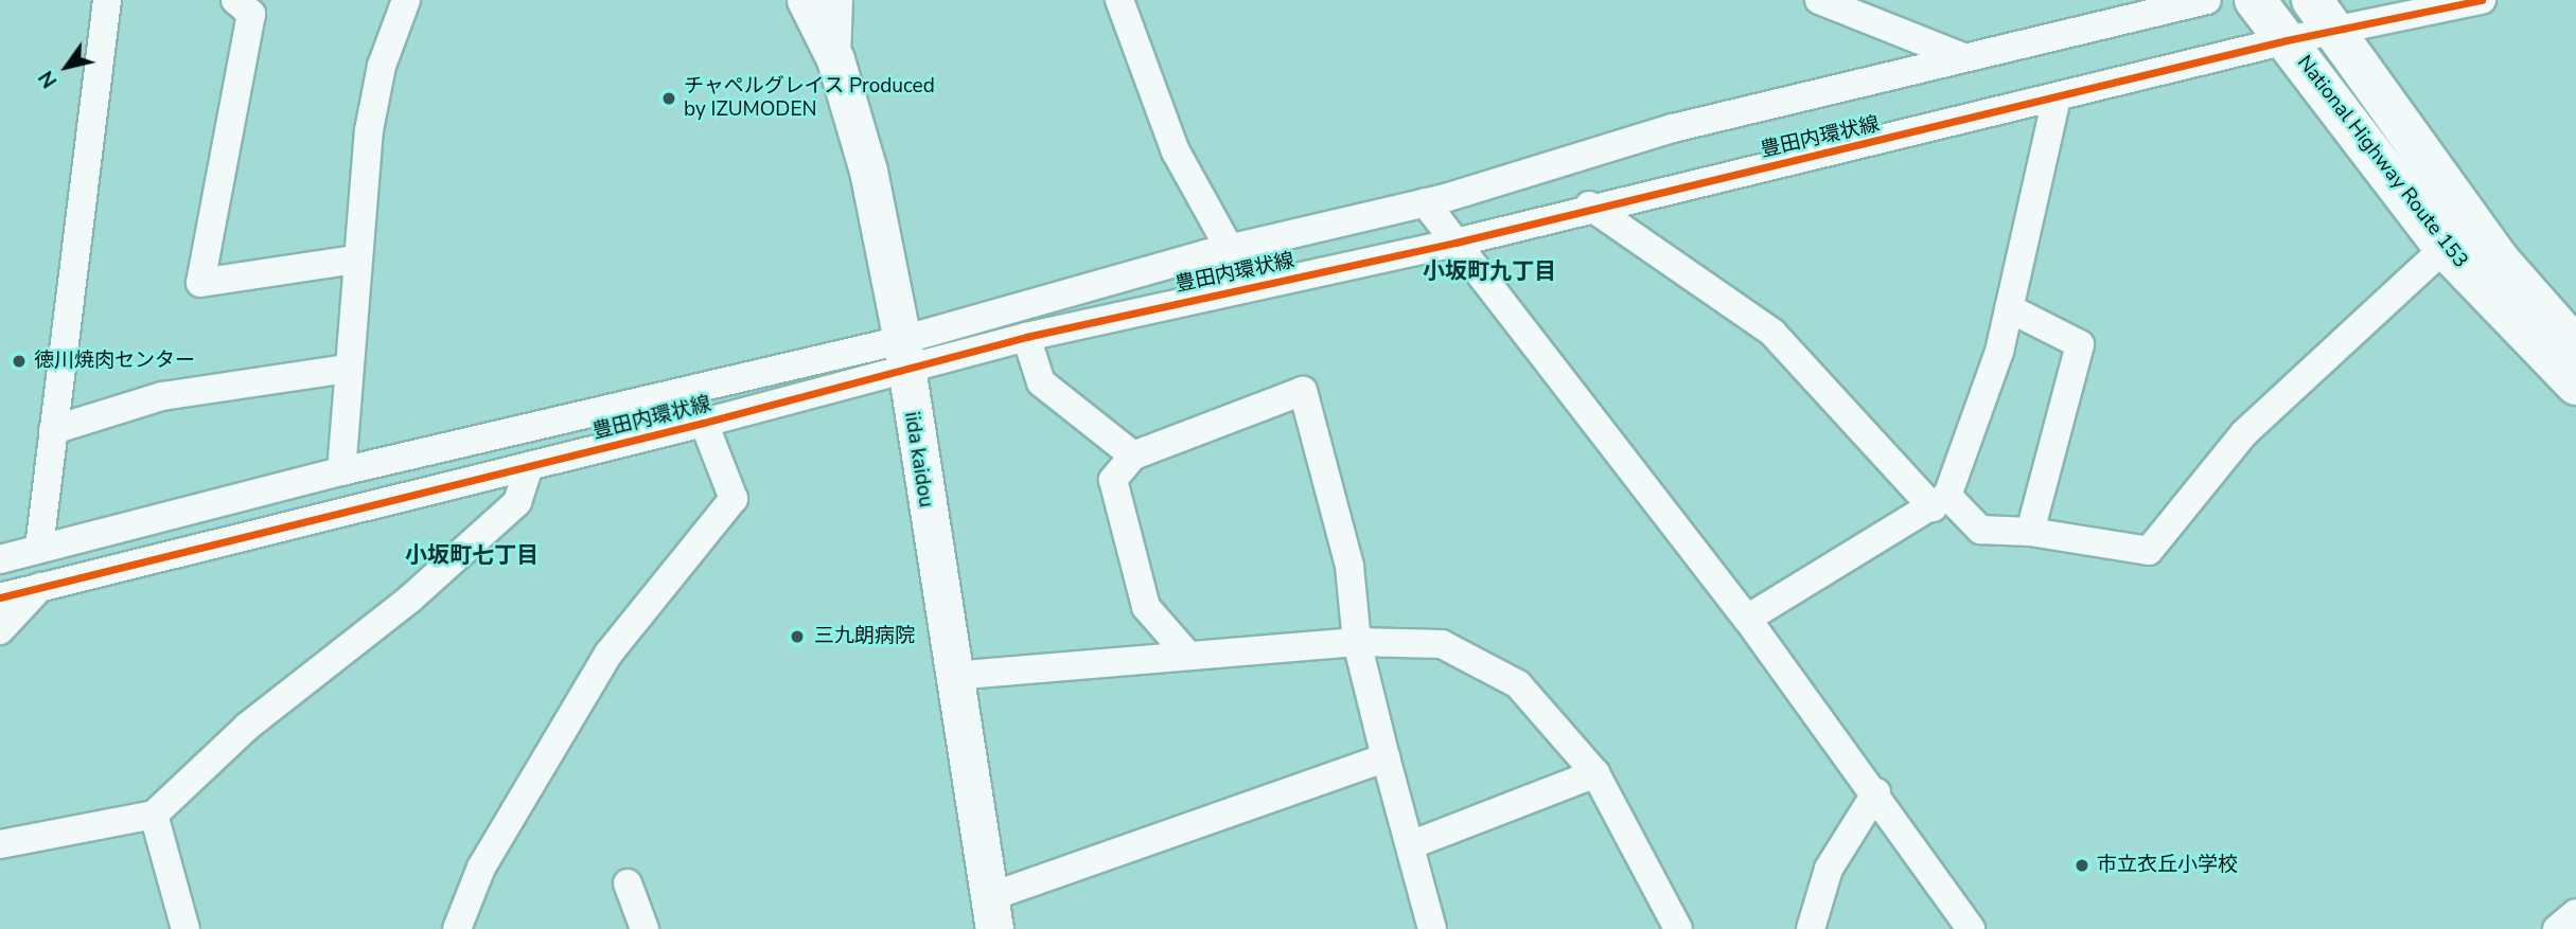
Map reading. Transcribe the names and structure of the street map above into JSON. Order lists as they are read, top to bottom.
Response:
{
  "streets": {
    "highway": ["National Highway Route 153"],
    "main road": ["iida kaidou"],
    "street": ["豊田内環状線"]
  },
  "crossings": [
    ["豊田内環状線", "National Highway Route 153"],
    ["豊田内環状線", "iida kaidou"]
  ],
  "districts": ["小坂町九丁目", "小坂町七丁目"],
  "places": [
    "チャペルグレイス Produced by IZUMODEN",
    "徳川焼肉センター",
    "三九朗病院",
    "市立衣丘小学校"
  ],
  "north": "bottom left"
}
